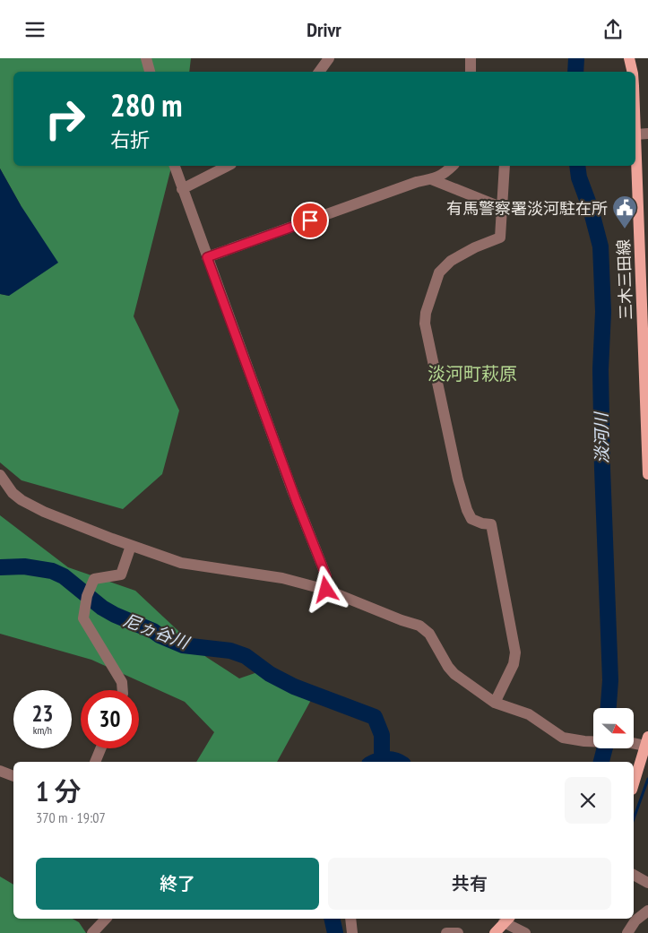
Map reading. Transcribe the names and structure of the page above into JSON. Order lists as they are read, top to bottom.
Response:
{
  "streets": {
    "main road": ["三木三田線"]
  },
  "districts": ["淡河町萩原"],
  "water": ["淡河川", "尼ヵ谷川"],
  "places": {
    "public building": ["有馬警察署淡河駐在所"]
  },
  "north": "right",
  "page": {
    "header": "Drivr",
    "turn": ["280 m", "右折"],
    "speed": "23 km/h",
    "limit": "30",
    "heading": ["1 分", "370 m · 19:07"],
    "buttons": ["終了", "共有"]
  }
}
